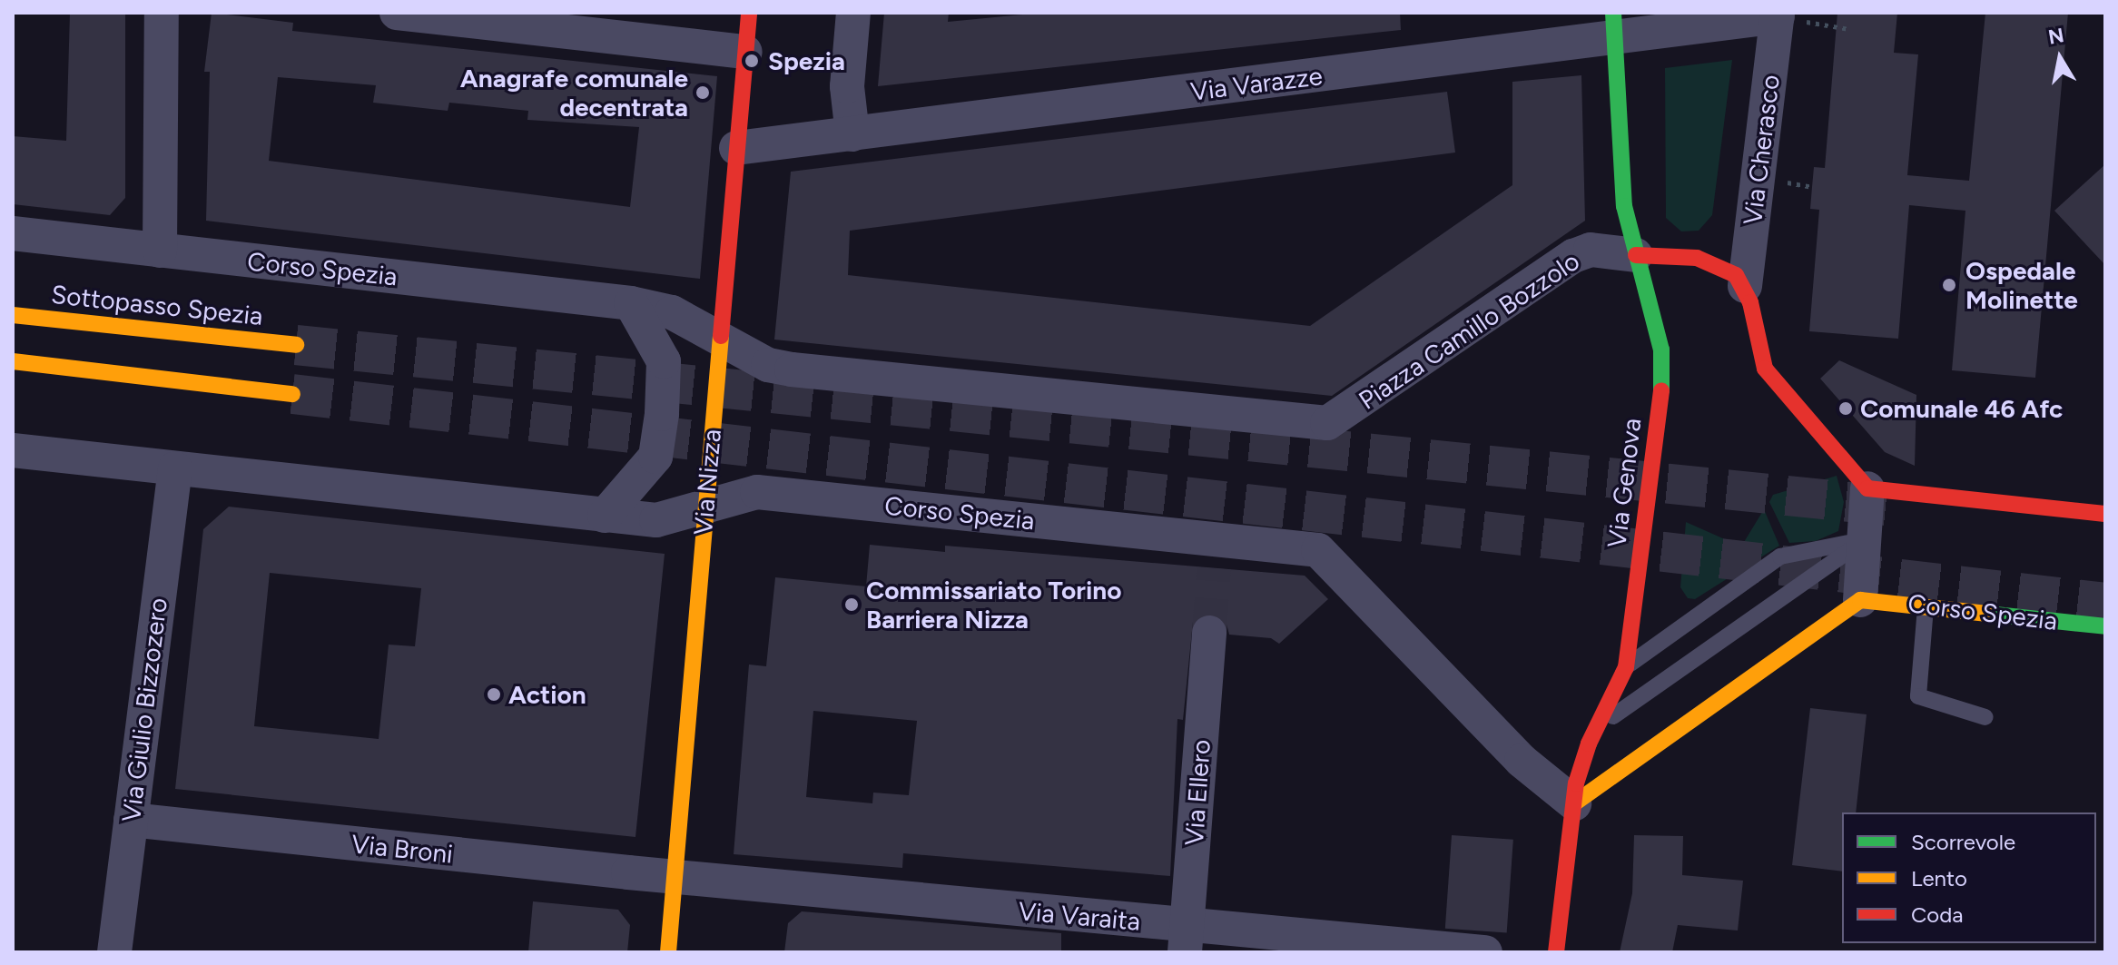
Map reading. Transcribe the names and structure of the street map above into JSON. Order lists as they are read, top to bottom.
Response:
{
  "streets": {
    "street": [
      "Via Varazze",
      "Via Cherasco",
      "Corso Spezia",
      "Sottopasso Spezia",
      "Piazza Camillo Bozzolo",
      "Via Nizza",
      "Via Genova",
      "Via Giulio Bizzozero",
      "Via Ellero",
      "Via Broni",
      "Via Varaita"
    ]
  },
  "crossings": [
    ["Via Varazze", "Via Cherasco"],
    ["Via Varazze", "Via Nizza"],
    ["Via Varazze", "Via Genova"],
    ["Via Cherasco", "Piazza Camillo Bozzolo"],
    ["Corso Spezia", "Piazza Camillo Bozzolo"],
    ["Corso Spezia", "Via Nizza"],
    ["Corso Spezia", "Via Genova"],
    ["Corso Spezia", "Via Giulio Bizzozero"],
    ["Piazza Camillo Bozzolo", "Via Genova"],
    ["Via Nizza", "Via Broni"],
    ["Via Nizza", "Via Varaita"],
    ["Via Giulio Bizzozero", "Via Broni"],
    ["Via Ellero", "Via Varaita"],
    ["Via Broni", "Via Varaita"]
  ],
  "places": [
    "Spezia",
    "Anagrafe comunale decentrata",
    "Ospedale Molinette",
    "Comunale 46 Afc",
    "Commissariato Torino Barriera Nizza",
    "Action"
  ],
  "legend": ["Scorrevole", "Lento", "Coda"],
  "north": "top"
}
